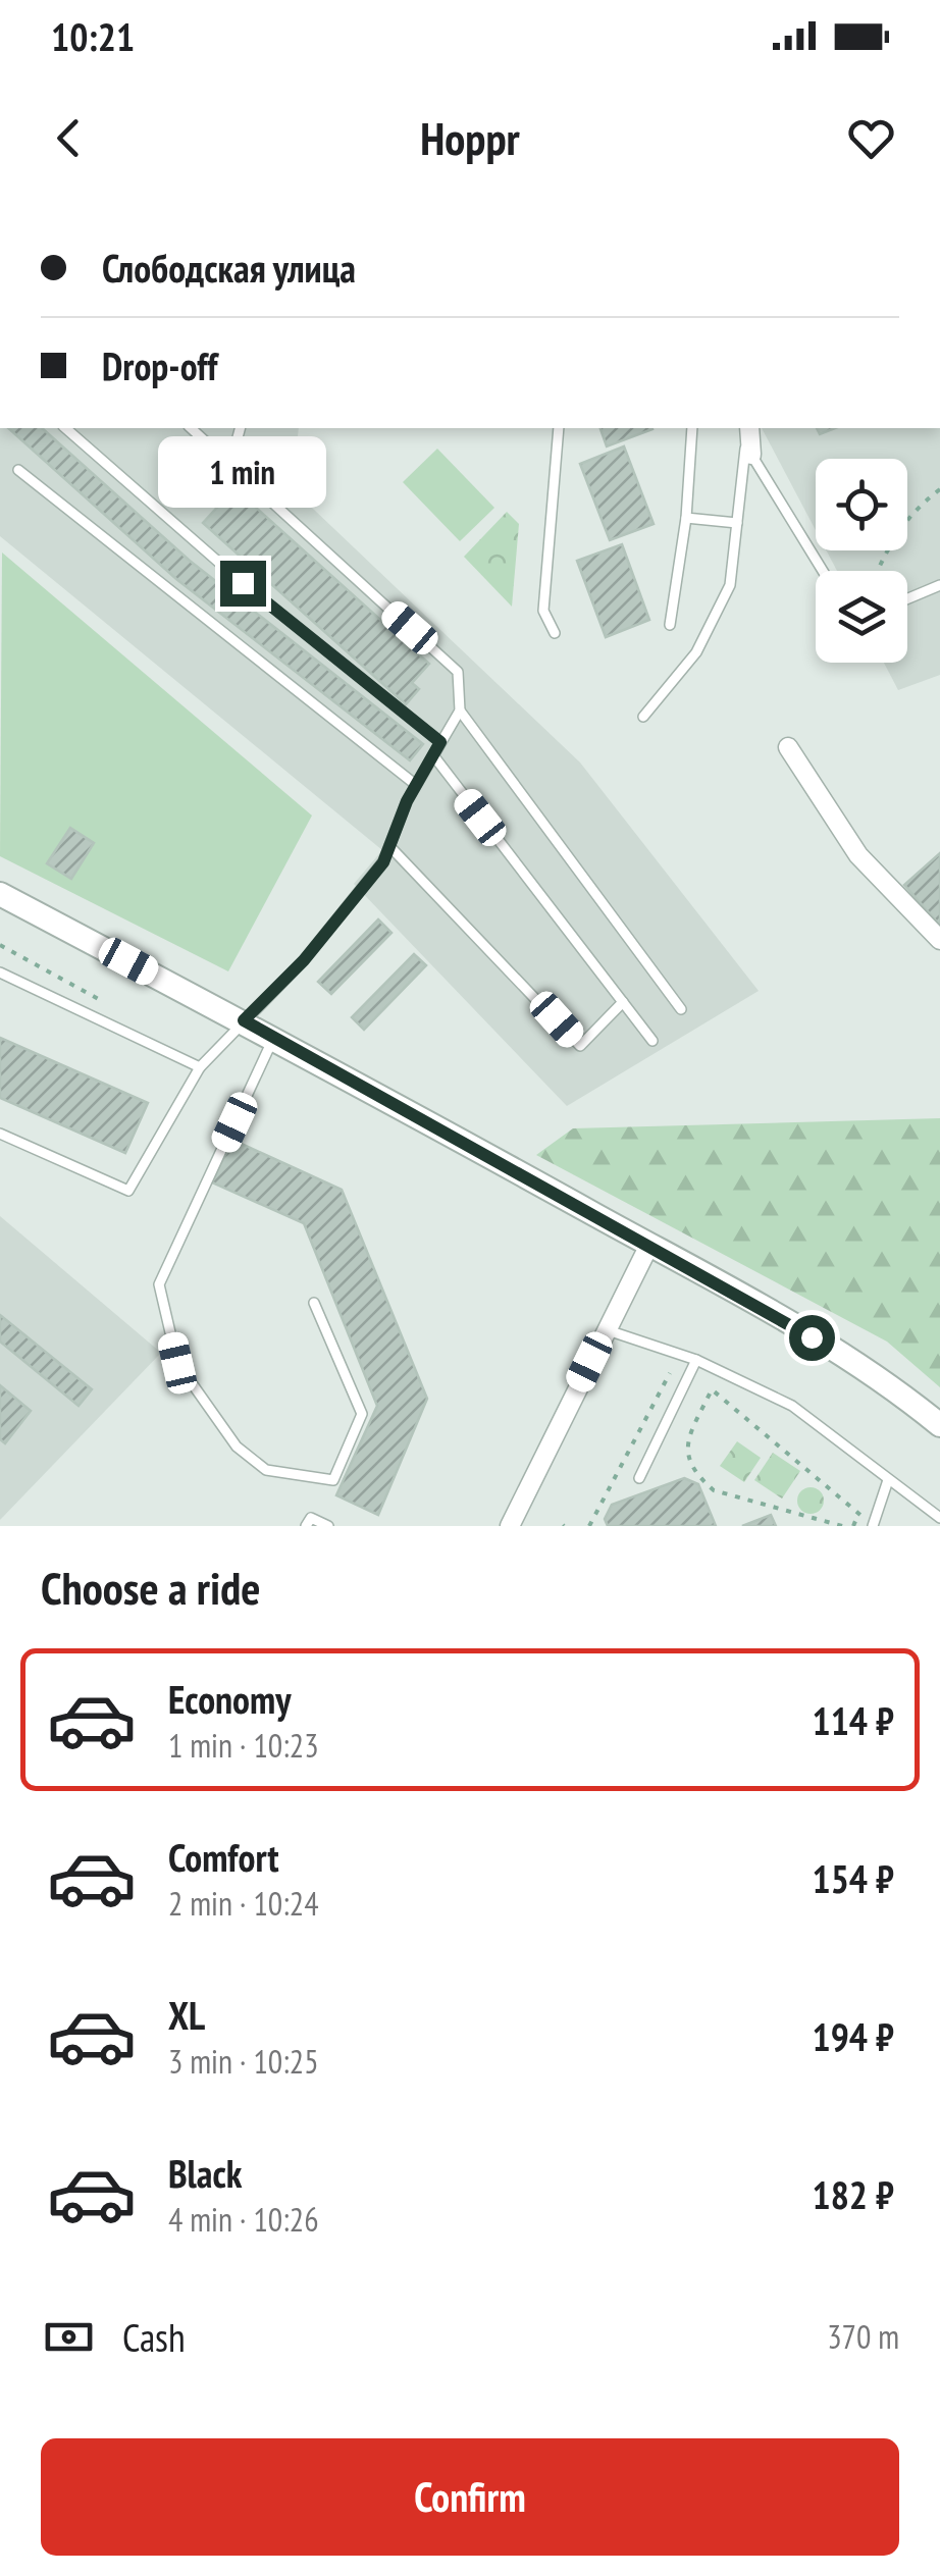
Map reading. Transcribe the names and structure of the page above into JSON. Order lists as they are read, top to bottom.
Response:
{
  "page": {
    "status": "10:21",
    "header": "Hoppr",
    "banner": ["Слободская улица", "Drop-off"],
    "bubble": "1 min",
    "heading": "Choose a ride",
    "list": [
      {
        "name": "Economy",
        "note": "1 min · 10:23",
        "value": "114 ₽"
      },
      {
        "name": "Comfort",
        "note": "2 min · 10:24",
        "value": "154 ₽"
      },
      {
        "name": "XL",
        "note": "3 min · 10:25",
        "value": "194 ₽"
      },
      {
        "name": "Black",
        "note": "4 min · 10:26",
        "value": "182 ₽"
      }
    ],
    "pay": ["Cash", "370 m"],
    "buttons": "Confirm"
  }
}
